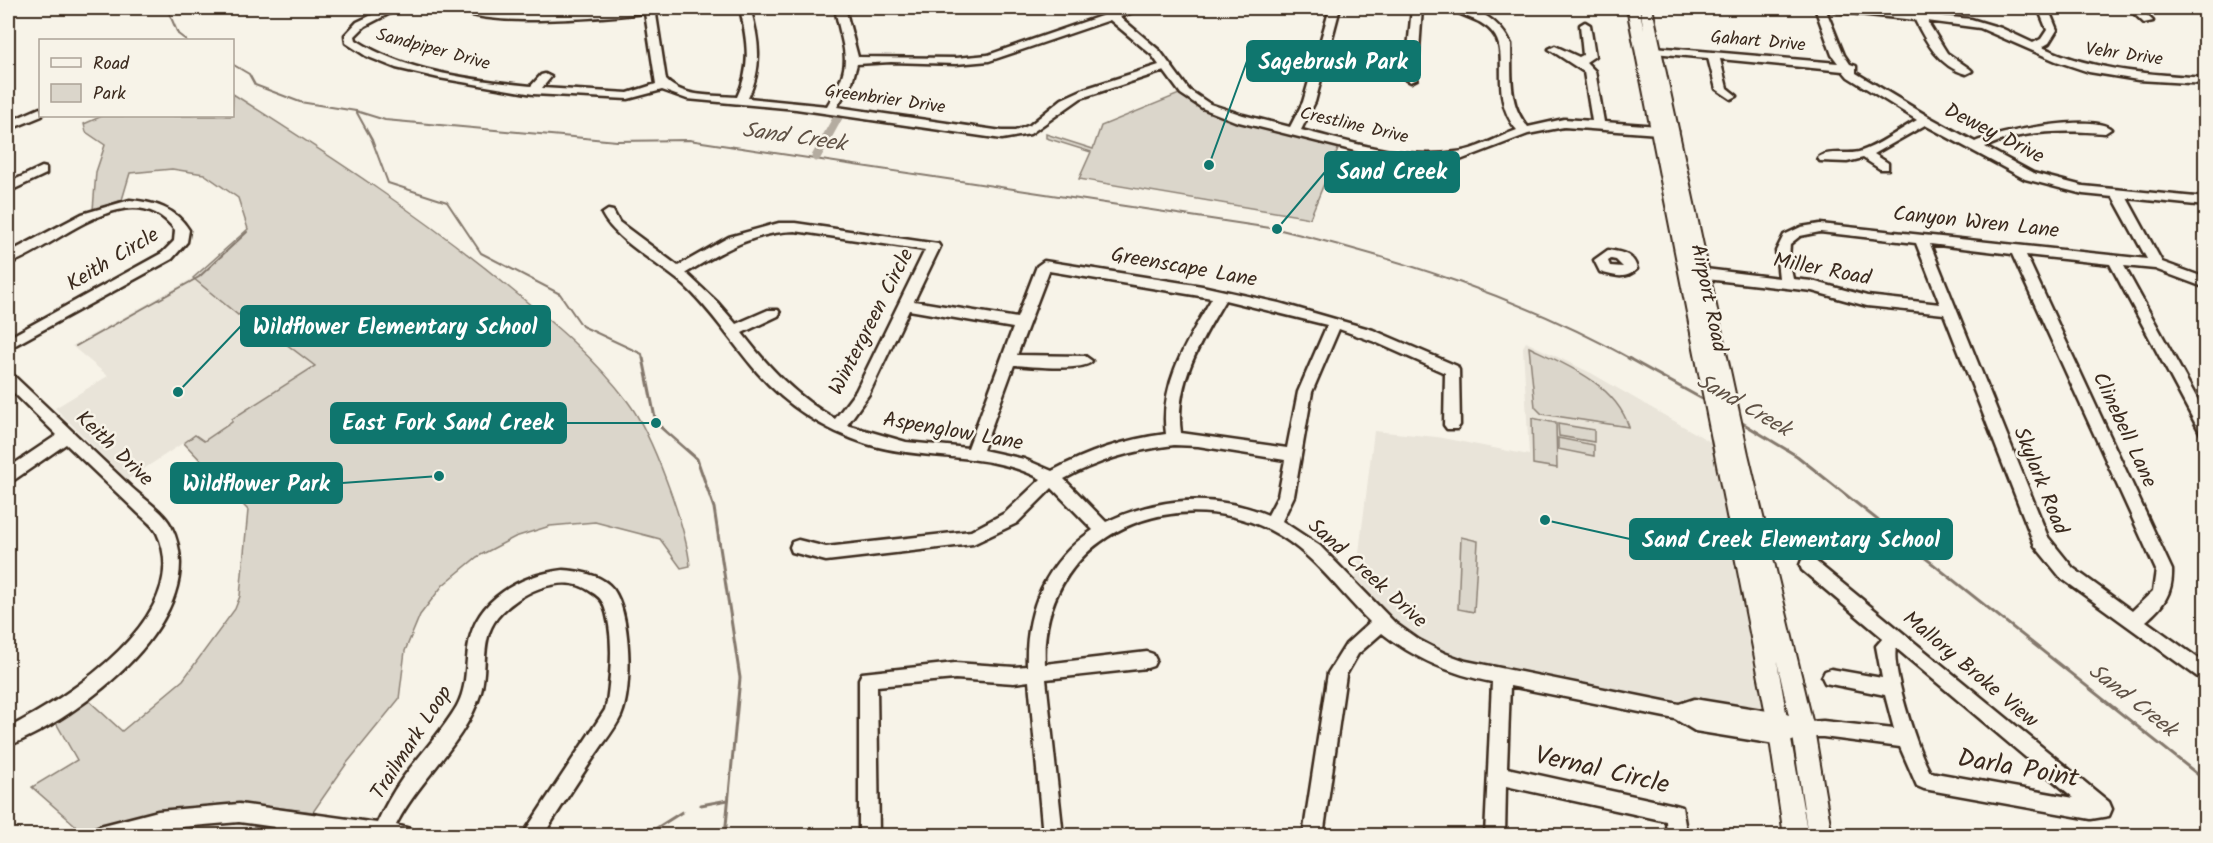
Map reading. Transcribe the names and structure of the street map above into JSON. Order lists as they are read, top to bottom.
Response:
{
  "streets": {
    "main road": ["Airport Road"],
    "street": [
      "Gahart Drive",
      "Sandpiper Drive",
      "Vehr Drive",
      "Greenbrier Drive",
      "Crestline Drive",
      "Dewey Drive",
      "Canyon Wren Lane",
      "Keith Circle",
      "Greenscape Lane",
      "Miller Road",
      "Wintergreen Circle",
      "Clinebell Lane",
      "Aspenglow Lane",
      "Keith Drive",
      "Skylark Road",
      "Sand Creek Drive",
      "Mallory Broke View",
      "Trailmark Loop",
      "Darla Point",
      "Vernal Circle"
    ]
  },
  "crossings": [
    ["Gahart Drive", "Dewey Drive"],
    ["Gahart Drive", "Airport Road"],
    ["Sandpiper Drive", "Greenbrier Drive"],
    ["Greenbrier Drive", "Crestline Drive"],
    ["Crestline Drive", "Airport Road"],
    ["Canyon Wren Lane", "Miller Road"],
    ["Canyon Wren Lane", "Clinebell Lane"],
    ["Canyon Wren Lane", "Skylark Road"],
    ["Greenscape Lane", "Aspenglow Lane"],
    ["Miller Road", "Airport Road"],
    ["Miller Road", "Skylark Road"],
    ["Airport Road", "Sand Creek Drive"],
    ["Wintergreen Circle", "Aspenglow Lane"],
    ["Clinebell Lane", "Skylark Road"],
    ["Aspenglow Lane", "Sand Creek Drive"],
    ["Mallory Broke View", "Darla Point"]
  ],
  "water": ["Sand Creek"],
  "places": [
    "Sagebrush Park",
    "Sand Creek",
    "Wildflower Elementary School",
    "East Fork Sand Creek",
    "Wildflower Park",
    "Sand Creek Elementary School"
  ],
  "legend": ["Road", "Park"]
}
